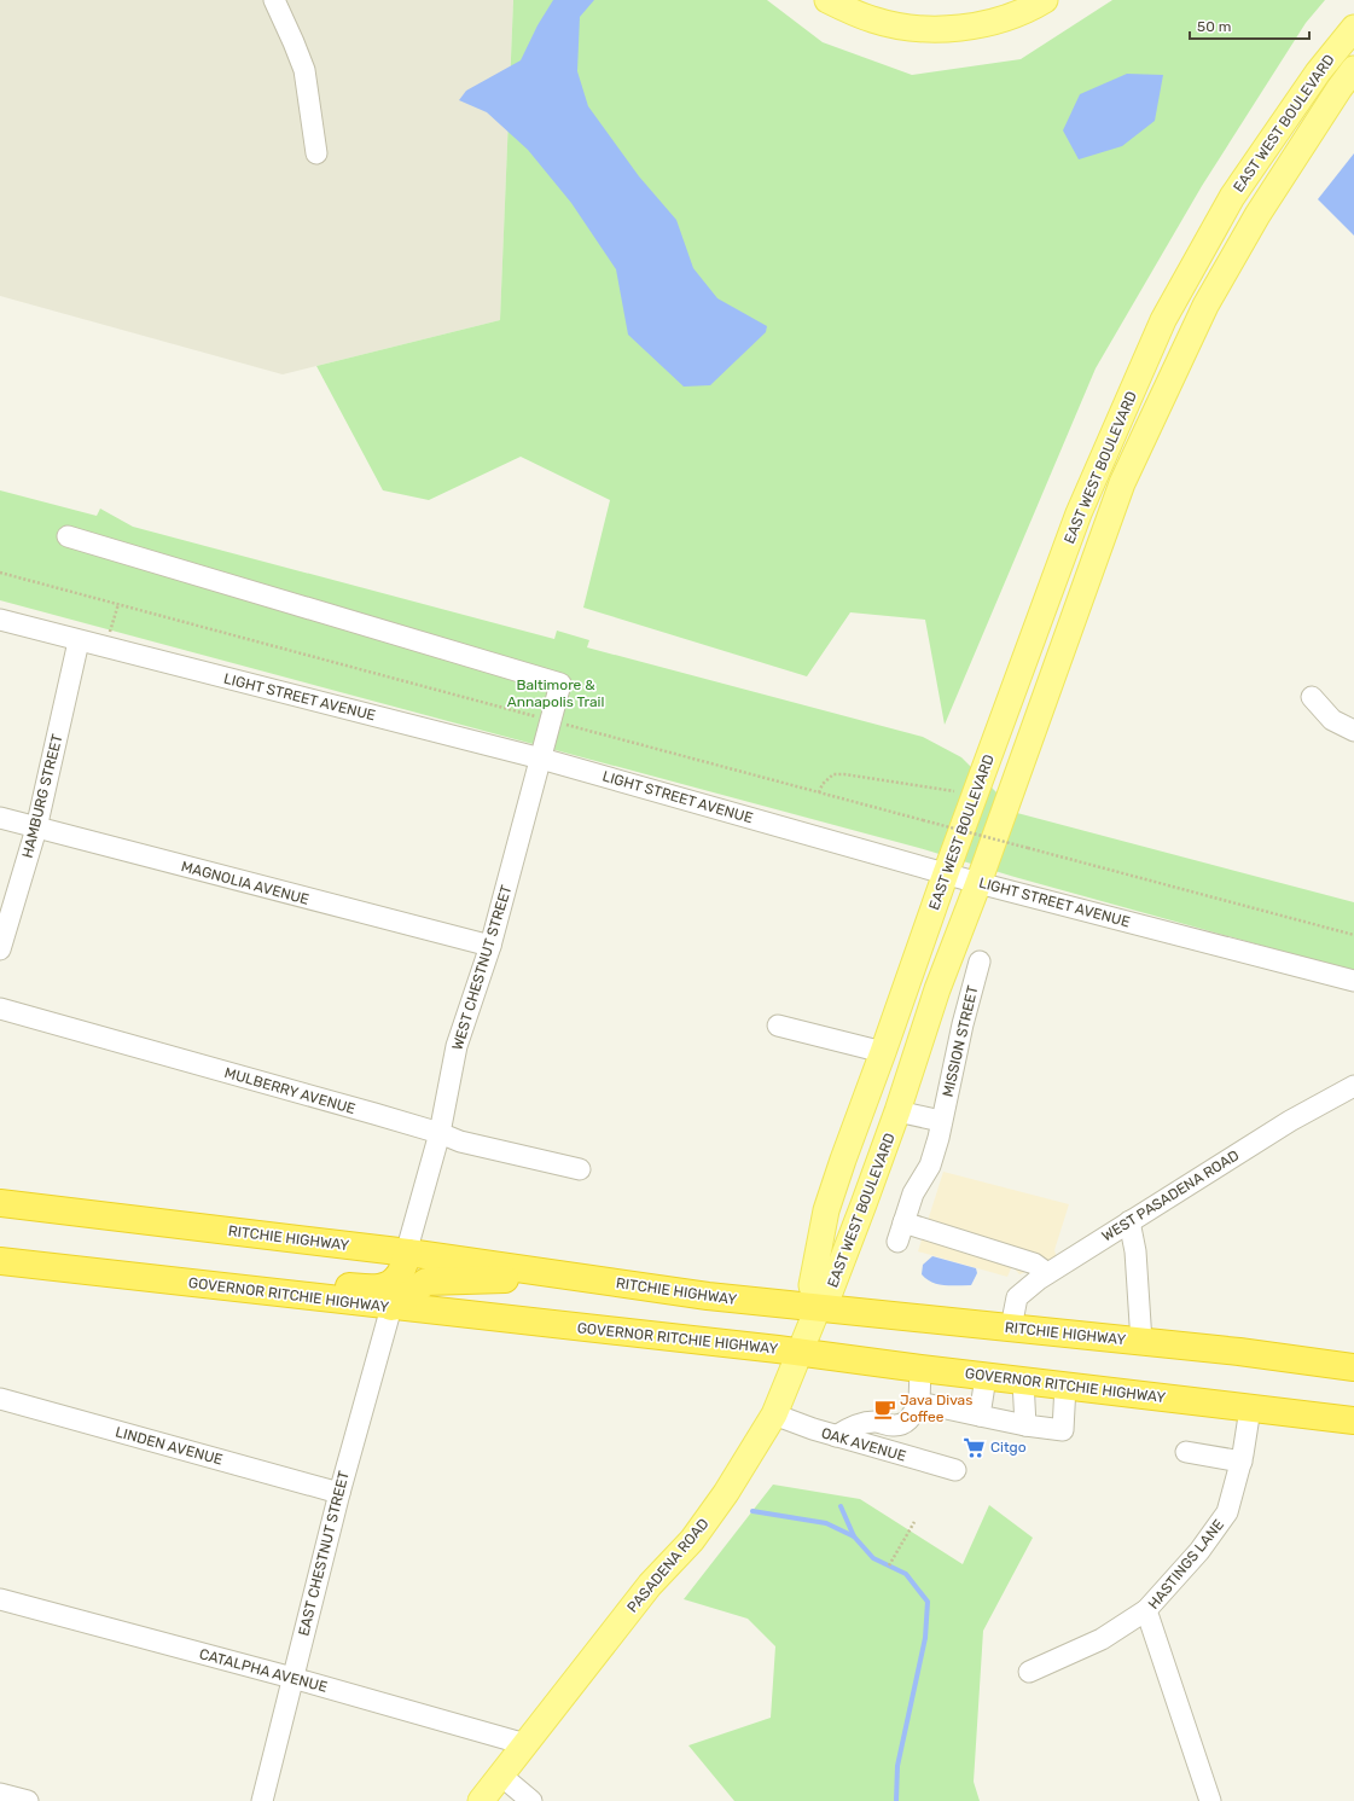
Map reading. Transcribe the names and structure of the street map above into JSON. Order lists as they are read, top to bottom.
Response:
{
  "streets": {
    "highway": ["RITCHIE HIGHWAY", "GOVERNOR RITCHIE HIGHWAY"],
    "main road": ["EAST WEST BOULEVARD", "PASADENA ROAD"],
    "street": [
      "LIGHT STREET AVENUE",
      "HAMBURG STREET",
      "MAGNOLIA AVENUE",
      "WEST CHESTNUT STREET",
      "MISSION STREET",
      "MULBERRY AVENUE",
      "WEST PASADENA ROAD",
      "OAK AVENUE",
      "LINDEN AVENUE",
      "EAST CHESTNUT STREET",
      "HASTINGS LANE",
      "CATALPHA AVENUE"
    ]
  },
  "crossings": [
    ["EAST WEST BOULEVARD", "LIGHT STREET AVENUE"],
    ["EAST WEST BOULEVARD", "RITCHIE HIGHWAY"],
    ["EAST WEST BOULEVARD", "PASADENA ROAD"],
    ["LIGHT STREET AVENUE", "HAMBURG STREET"],
    ["LIGHT STREET AVENUE", "WEST CHESTNUT STREET"],
    ["HAMBURG STREET", "MAGNOLIA AVENUE"],
    ["MAGNOLIA AVENUE", "WEST CHESTNUT STREET"],
    ["WEST CHESTNUT STREET", "MULBERRY AVENUE"],
    ["WEST CHESTNUT STREET", "RITCHIE HIGHWAY"],
    ["MISSION STREET", "WEST PASADENA ROAD"],
    ["WEST PASADENA ROAD", "RITCHIE HIGHWAY"],
    ["RITCHIE HIGHWAY", "PASADENA ROAD"],
    ["GOVERNOR RITCHIE HIGHWAY", "EAST CHESTNUT STREET"],
    ["GOVERNOR RITCHIE HIGHWAY", "HASTINGS LANE"],
    ["GOVERNOR RITCHIE HIGHWAY", "PASADENA ROAD"],
    ["OAK AVENUE", "PASADENA ROAD"],
    ["LINDEN AVENUE", "EAST CHESTNUT STREET"],
    ["EAST CHESTNUT STREET", "CATALPHA AVENUE"],
    ["PASADENA ROAD", "CATALPHA AVENUE"]
  ],
  "parks": ["Baltimore & Annapolis Trail"],
  "places": {
    "cafe": ["Java Divas Coffee"],
    "supermarket": ["Citgo"]
  },
  "scale_bar": "50 m"
}
